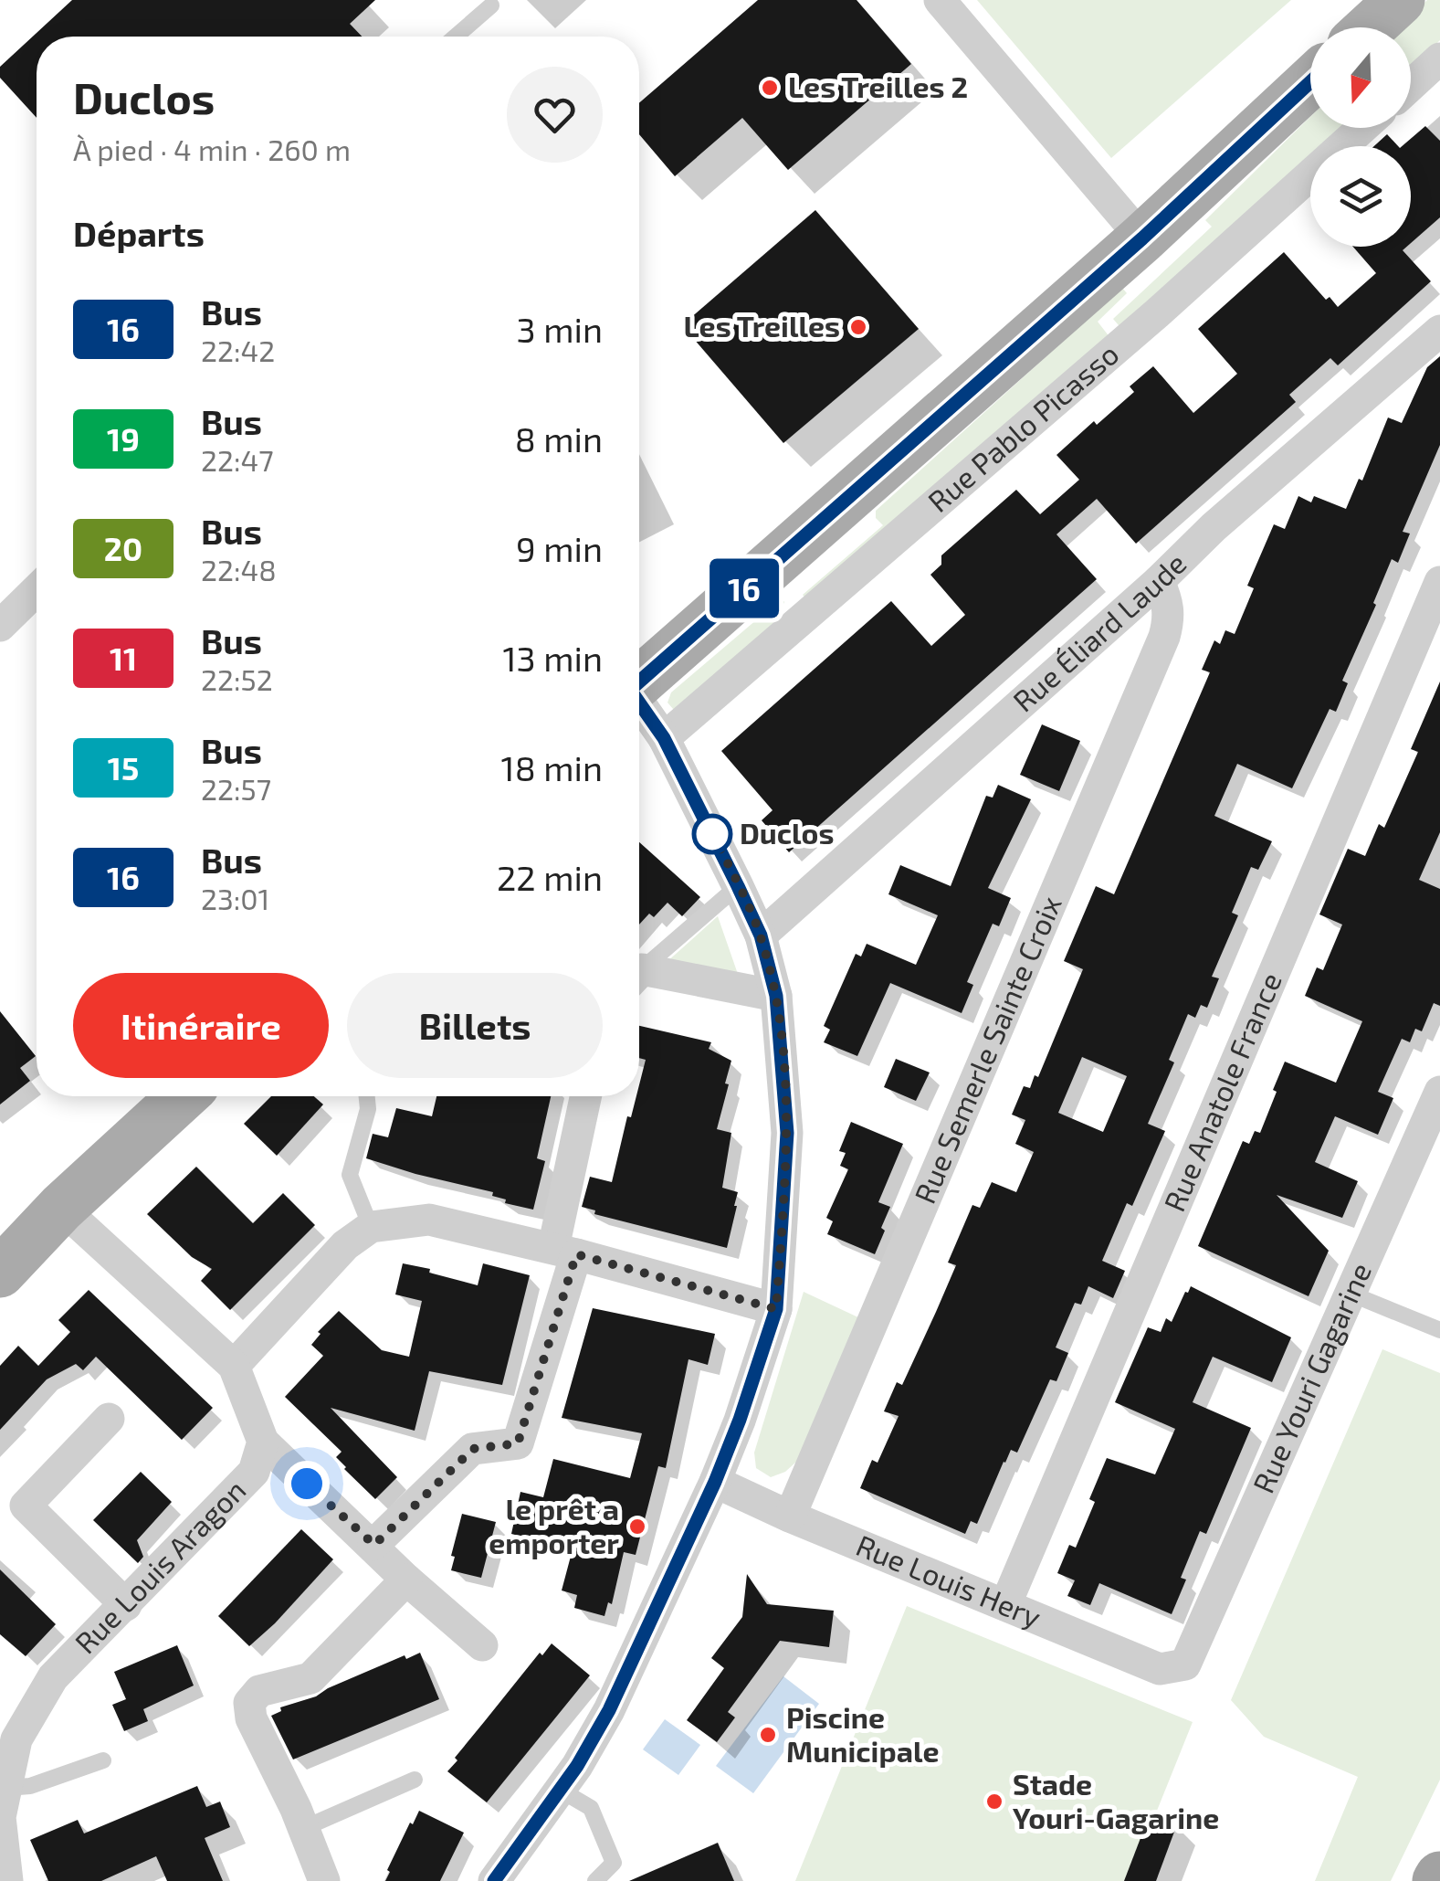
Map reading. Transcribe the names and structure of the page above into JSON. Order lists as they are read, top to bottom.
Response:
{
  "streets": {
    "street": [
      "Rue Pablo Picasso",
      "Rue Éliard Laude",
      "Rue Semerle Sainte Croix",
      "Rue Anatole France",
      "Rue Youri Gagarine",
      "Rue Louis Aragon",
      "Rue Louis Hery"
    ]
  },
  "crossings": [
    ["Rue Éliard Laude", "Rue Semerle Sainte Croix"],
    ["Rue Semerle Sainte Croix", "Rue Louis Hery"],
    ["Rue Anatole France", "Rue Louis Hery"],
    ["Rue Youri Gagarine", "Rue Louis Hery"]
  ],
  "places": [
    "Les Treilles 2",
    "Les Treilles",
    "Duclos",
    "le prêt a emporter",
    "Piscine Municipale",
    "Stade Youri-Gagarine"
  ],
  "lines": ["bus line 16"],
  "north": "bottom",
  "page": {
    "on_map": "16",
    "heading": [
      ["Duclos", "À pied · 4 min · 260 m"],
      "Départs"
    ],
    "list": [
      {
        "mark": "16",
        "name": "Bus",
        "note": "22:42",
        "value": "3 min"
      },
      {
        "mark": "19",
        "name": "Bus",
        "note": "22:47",
        "value": "8 min"
      },
      {
        "mark": "20",
        "name": "Bus",
        "note": "22:48",
        "value": "9 min"
      },
      {
        "mark": "11",
        "name": "Bus",
        "note": "22:52",
        "value": "13 min"
      },
      {
        "mark": "15",
        "name": "Bus",
        "note": "22:57",
        "value": "18 min"
      },
      {
        "mark": "16",
        "name": "Bus",
        "note": "23:01",
        "value": "22 min"
      }
    ],
    "buttons": ["Itinéraire", "Billets"]
  }
}
